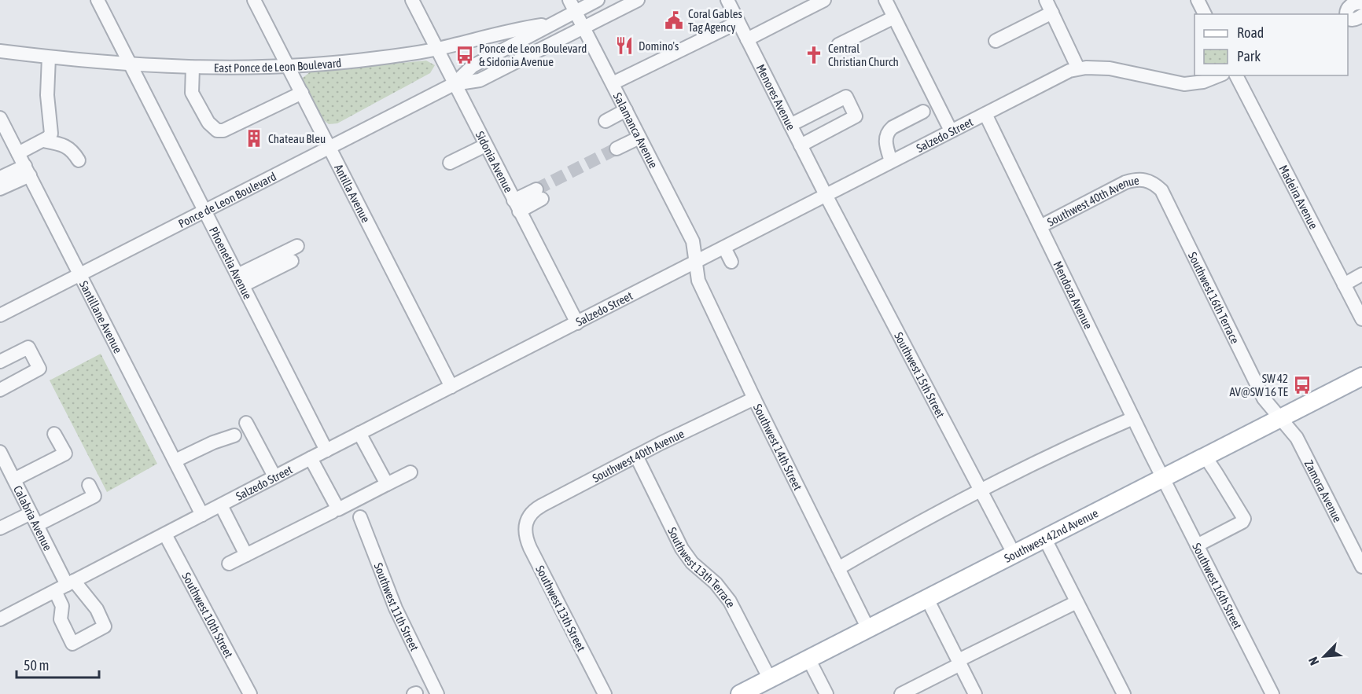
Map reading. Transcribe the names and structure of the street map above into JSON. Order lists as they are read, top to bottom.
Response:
{
  "streets": {
    "main road": ["Southwest 42nd Avenue"],
    "street": [
      "East Ponce de Leon Boulevard",
      "Menores Avenue",
      "Salamanca Avenue",
      "Salzedo Street",
      "Sidonia Avenue",
      "Antilla Avenue",
      "Madeira Avenue",
      "Ponce de Leon Boulevard",
      "Southwest 40th Avenue",
      "Phoenetia Avenue",
      "Mendoza Avenue",
      "Southwest 16th Terrace",
      "Santillane Avenue",
      "Southwest 15th Street",
      "Southwest 14th Street",
      "Zamora Avenue",
      "Calabria Avenue",
      "Southwest 13th Terrace",
      "Southwest 16th Street",
      "Southwest 11th Street",
      "Southwest 13th Street",
      "Southwest 10th Street"
    ]
  },
  "crossings": [
    ["East Ponce de Leon Boulevard", "Sidonia Avenue"],
    ["East Ponce de Leon Boulevard", "Antilla Avenue"],
    ["East Ponce de Leon Boulevard", "Ponce de Leon Boulevard"],
    ["East Ponce de Leon Boulevard", "Phoenetia Avenue"],
    ["Menores Avenue", "Salzedo Street"],
    ["Menores Avenue", "Southwest 15th Street"],
    ["Salamanca Avenue", "Salzedo Street"],
    ["Salamanca Avenue", "Ponce de Leon Boulevard"],
    ["Salamanca Avenue", "Southwest 14th Street"],
    ["Salzedo Street", "Sidonia Avenue"],
    ["Salzedo Street", "Antilla Avenue"],
    ["Salzedo Street", "Phoenetia Avenue"],
    ["Salzedo Street", "Mendoza Avenue"],
    ["Salzedo Street", "Santillane Avenue"],
    ["Salzedo Street", "Southwest 15th Street"],
    ["Salzedo Street", "Southwest 14th Street"],
    ["Salzedo Street", "Calabria Avenue"],
    ["Salzedo Street", "Southwest 10th Street"],
    ["Sidonia Avenue", "Ponce de Leon Boulevard"],
    ["Antilla Avenue", "Ponce de Leon Boulevard"],
    ["Ponce de Leon Boulevard", "Phoenetia Avenue"],
    ["Ponce de Leon Boulevard", "Santillane Avenue"],
    ["Southwest 40th Avenue", "Mendoza Avenue"],
    ["Southwest 40th Avenue", "Southwest 16th Terrace"],
    ["Southwest 40th Avenue", "Southwest 14th Street"],
    ["Southwest 40th Avenue", "Southwest 13th Terrace"],
    ["Southwest 40th Avenue", "Southwest 13th Street"],
    ["Mendoza Avenue", "Southwest 42nd Avenue"],
    ["Mendoza Avenue", "Southwest 16th Street"],
    ["Southwest 16th Terrace", "Zamora Avenue"],
    ["Southwest 16th Terrace", "Southwest 42nd Avenue"],
    ["Southwest 15th Street", "Southwest 42nd Avenue"],
    ["Southwest 14th Street", "Southwest 42nd Avenue"],
    ["Zamora Avenue", "Southwest 42nd Avenue"],
    ["Southwest 42nd Avenue", "Southwest 13th Terrace"],
    ["Southwest 42nd Avenue", "Southwest 16th Street"]
  ],
  "places": {
    "public building": ["Coral Gables Tag Agency"],
    "restaurant": ["Domino's"],
    "bus stop": ["Ponce de Leon Boulevard & Sidonia Avenue", "SW 42 AV@SW 16 TE"],
    "church": ["Central Christian Church"],
    "building": ["Chateau Bleu"]
  },
  "legend": ["Road", "Park"],
  "scale_bar": "50 m",
  "north": "bottom left"
}
